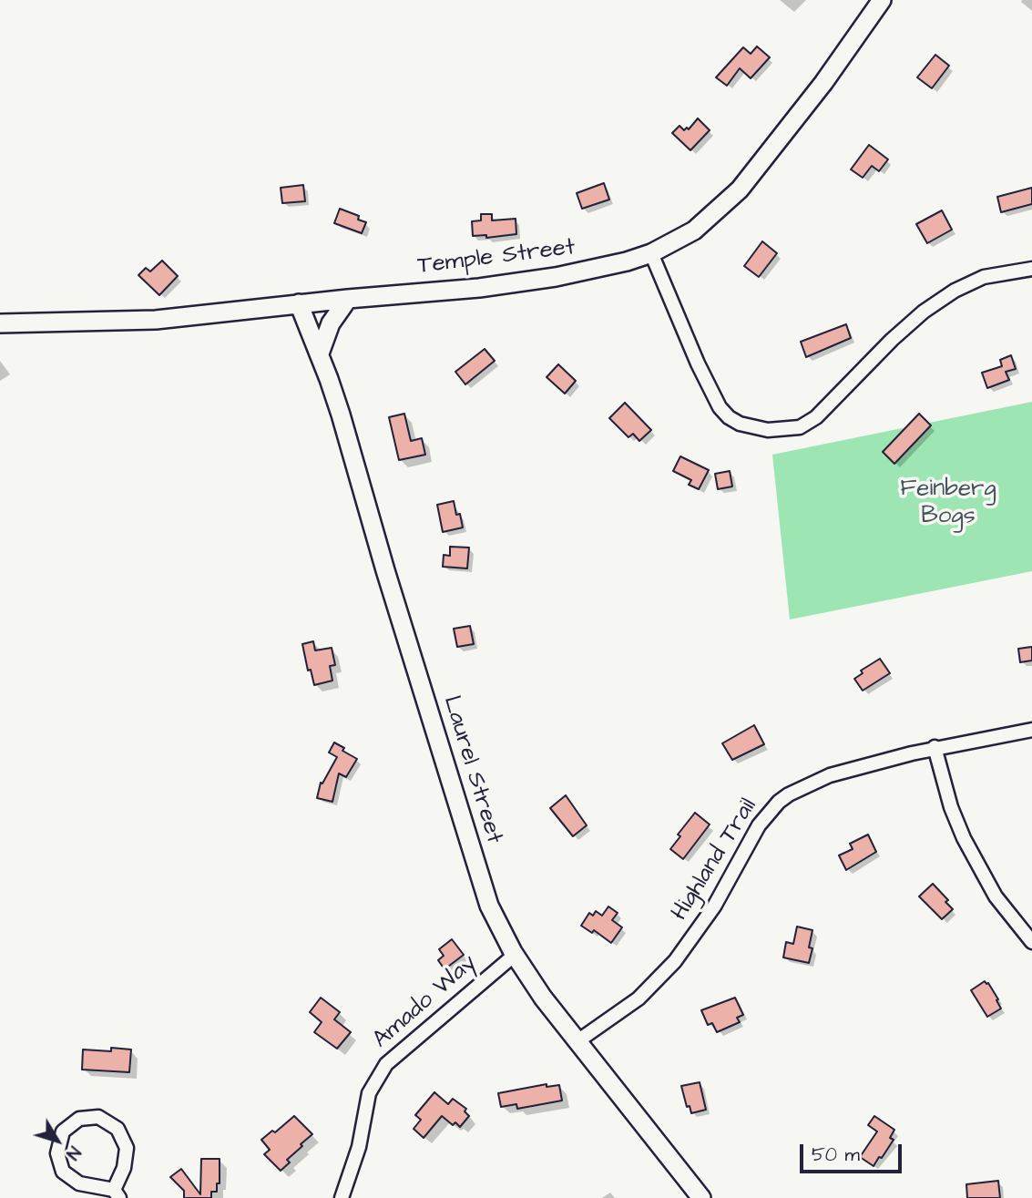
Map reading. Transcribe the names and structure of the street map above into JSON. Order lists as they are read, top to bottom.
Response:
{
  "streets": {
    "main road": ["Temple Street", "Laurel Street"],
    "street": ["Highland Trail", "Amado Way"]
  },
  "crossings": [
    ["Temple Street", "Laurel Street"],
    ["Laurel Street", "Highland Trail"],
    ["Laurel Street", "Amado Way"]
  ],
  "parks": ["Feinberg Bogs"],
  "scale_bar": "50 m",
  "north": "bottom right"
}
